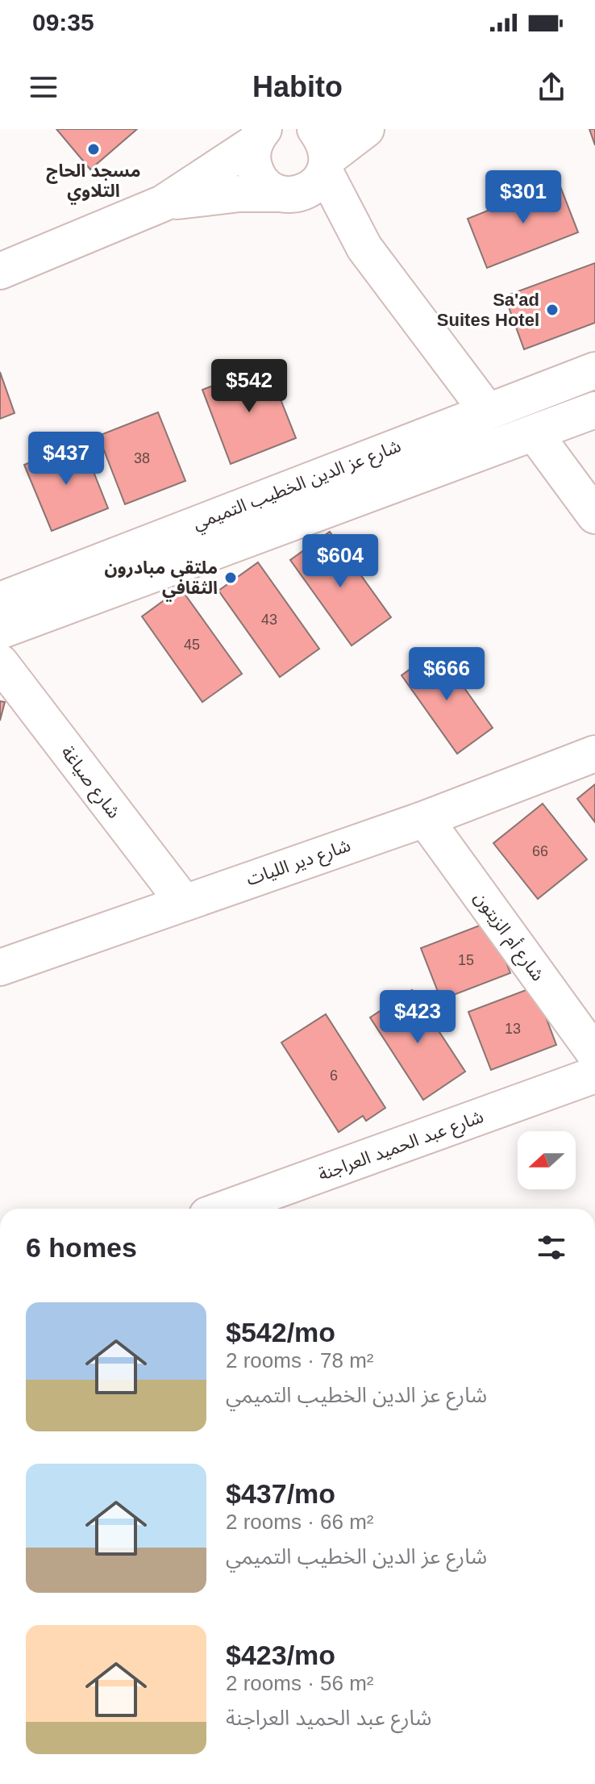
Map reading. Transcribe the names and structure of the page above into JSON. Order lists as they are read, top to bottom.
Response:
{
  "streets": {
    "street": [
      "شارع عز الدين الخطيب التميمي",
      "شارع صياغة",
      "شارع دير الليات",
      "شارع أم الزيتون",
      "شارع عبد الحميد العراجنة"
    ]
  },
  "crossings": [
    ["شارع صياغة", "شارع دير الليات"],
    ["شارع دير الليات", "شارع أم الزيتون"]
  ],
  "places": ["مسجد الحاج التلاوي", "Sa'ad Suites Hotel", "ملتقى مبادرون الثقافي"],
  "house_numbers": [
    "38",
    "43",
    "45",
    "66",
    "15",
    "13",
    "6"
  ],
  "north": "left",
  "page": {
    "status": "09:35",
    "header": "Habito",
    "price": [
      "$301",
      "$542",
      "$437",
      "$604",
      "$666",
      "$423"
    ],
    "heading": "6 homes",
    "list": [
      {
        "name": "$542/mo",
        "note": "2 rooms · 78 m² · شارع عز الدين الخطيب التميمي"
      },
      {
        "name": "$437/mo",
        "note": "2 rooms · 66 m² · شارع عز الدين الخطيب التميمي"
      },
      {
        "name": "$423/mo",
        "note": "2 rooms · 56 m² · شارع عبد الحميد العراجنة"
      }
    ]
  }
}
